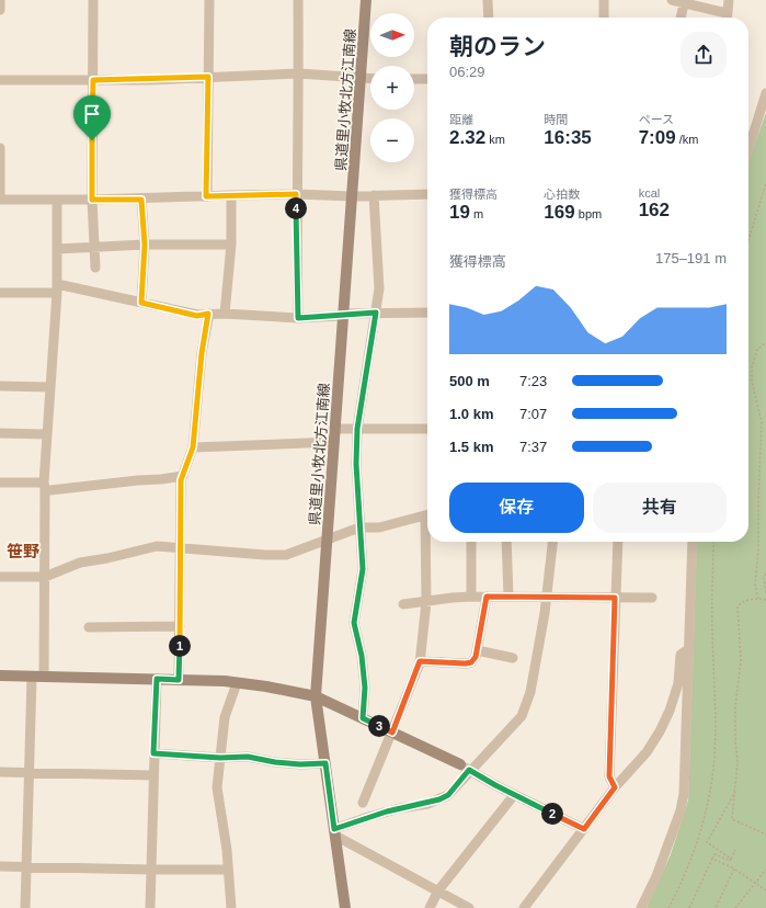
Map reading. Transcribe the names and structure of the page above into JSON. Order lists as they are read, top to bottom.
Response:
{
  "streets": {
    "main road": ["県道里小牧北方江南線"]
  },
  "districts": ["笹野"],
  "north": "right",
  "page": {
    "map_buttons": ["+", "−"],
    "heading": ["朝のラン", "06:29"],
    "stats": [
      ["距離", "2.32 km"],
      ["時間", "16:35"],
      ["ペース", "7:09 /km"],
      ["獲得標高", "19 m"],
      ["心拍数", "169 bpm"],
      ["kcal", "162"]
    ],
    "pins": [
      "4",
      "1",
      "3",
      "2"
    ],
    "chart": ["獲得標高", "175–191 m"],
    "list": [
      {
        "name": "500 m",
        "note": "7:23"
      },
      {
        "name": "1.0 km",
        "note": "7:07"
      },
      {
        "name": "1.5 km",
        "note": "7:37"
      }
    ],
    "buttons": ["保存", "共有"]
  }
}
